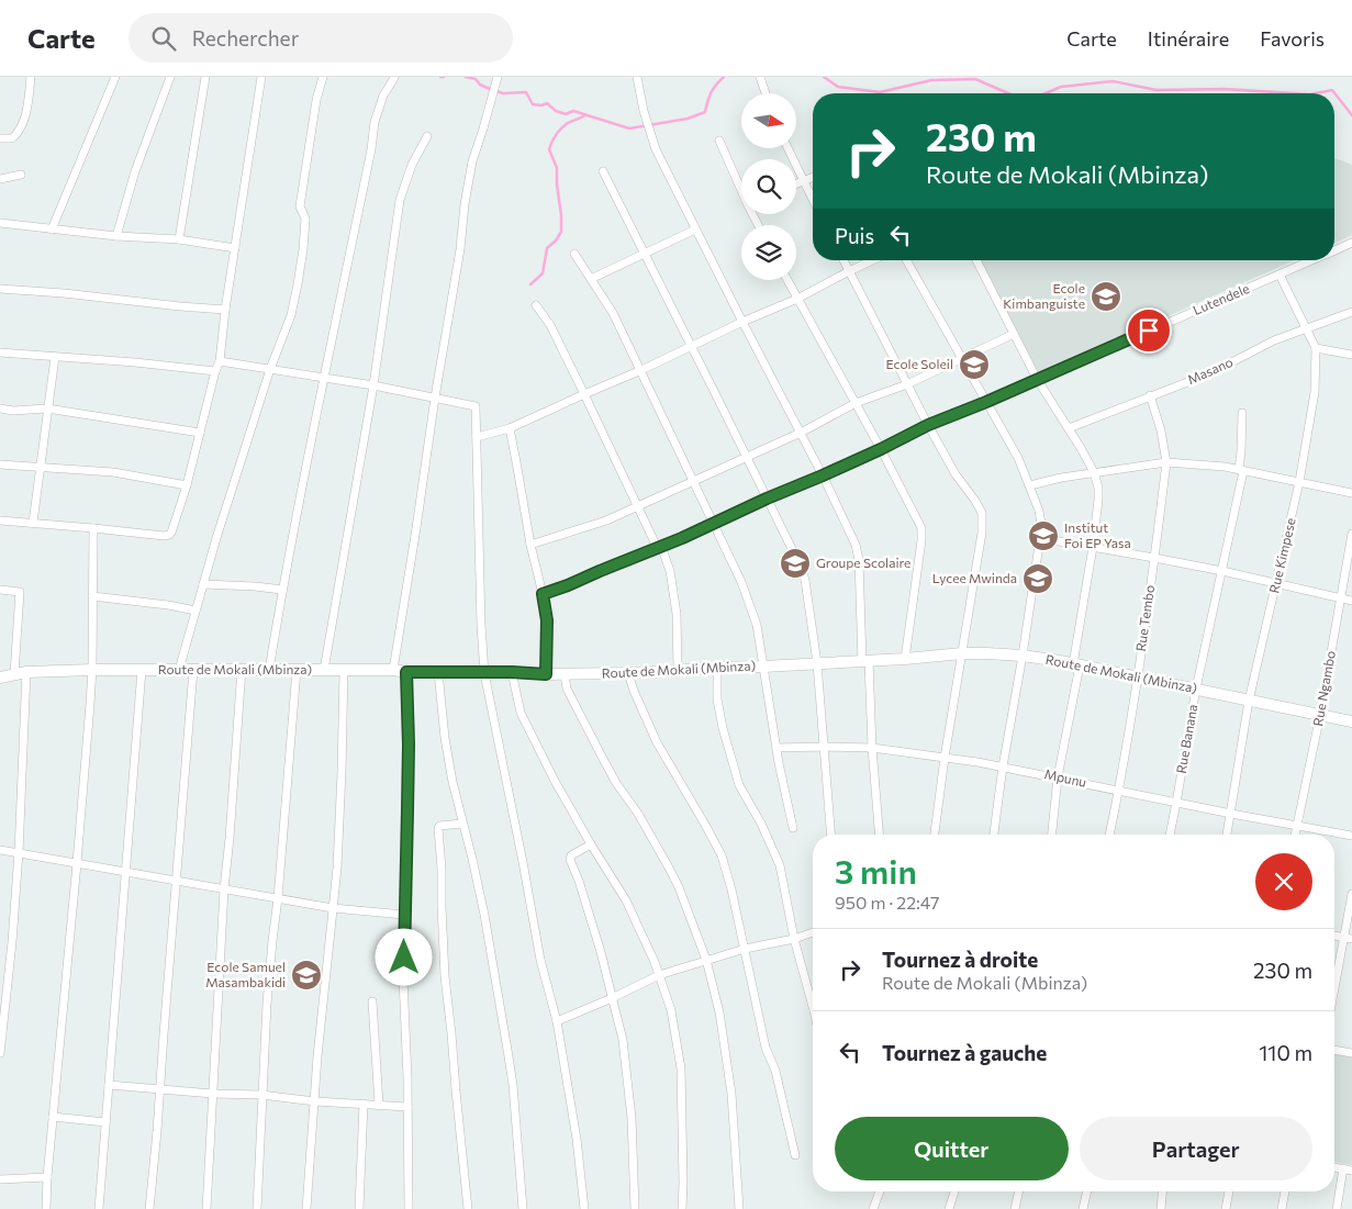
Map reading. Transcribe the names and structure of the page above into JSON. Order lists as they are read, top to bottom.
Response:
{
  "streets": {
    "street": [
      "Lutendele",
      "Masano",
      "Rue Kimpese",
      "Rue Tembo",
      "Route de Mokali (Mbinza)",
      "Rue Ngambo",
      "Rue Banana",
      "Mpunu"
    ]
  },
  "crossings": [
    ["Lutendele", "Rue Kimpese"],
    ["Masano", "Rue Kimpese"],
    ["Masano", "Rue Tembo"],
    ["Rue Kimpese", "Route de Mokali (Mbinza)"],
    ["Rue Kimpese", "Mpunu"],
    ["Rue Tembo", "Route de Mokali (Mbinza)"],
    ["Rue Tembo", "Mpunu"],
    ["Route de Mokali (Mbinza)", "Rue Ngambo"],
    ["Route de Mokali (Mbinza)", "Rue Banana"],
    ["Rue Ngambo", "Mpunu"],
    ["Rue Banana", "Mpunu"]
  ],
  "places": {
    "school or university": [
      "Ecole Kimbanguiste",
      "Ecole Soleil",
      "Institut Foi EP Yasa",
      "Groupe Scolaire",
      "Lycee Mwinda",
      "Ecole Samuel Masambakidi"
    ]
  },
  "north": "right",
  "page": {
    "header": "Carte",
    "search": "Rechercher",
    "nav": ["Carte", "Itinéraire", "Favoris"],
    "turn": ["230 m", "Route de Mokali (Mbinza)"],
    "then": "Puis",
    "heading": ["3 min", "950 m · 22:47"],
    "list": [
      {
        "name": "Tournez à droite",
        "note": "Route de Mokali (Mbinza)",
        "value": "230 m"
      },
      {
        "name": "Tournez à gauche",
        "value": "110 m"
      }
    ],
    "buttons": ["Quitter", "Partager"]
  }
}
